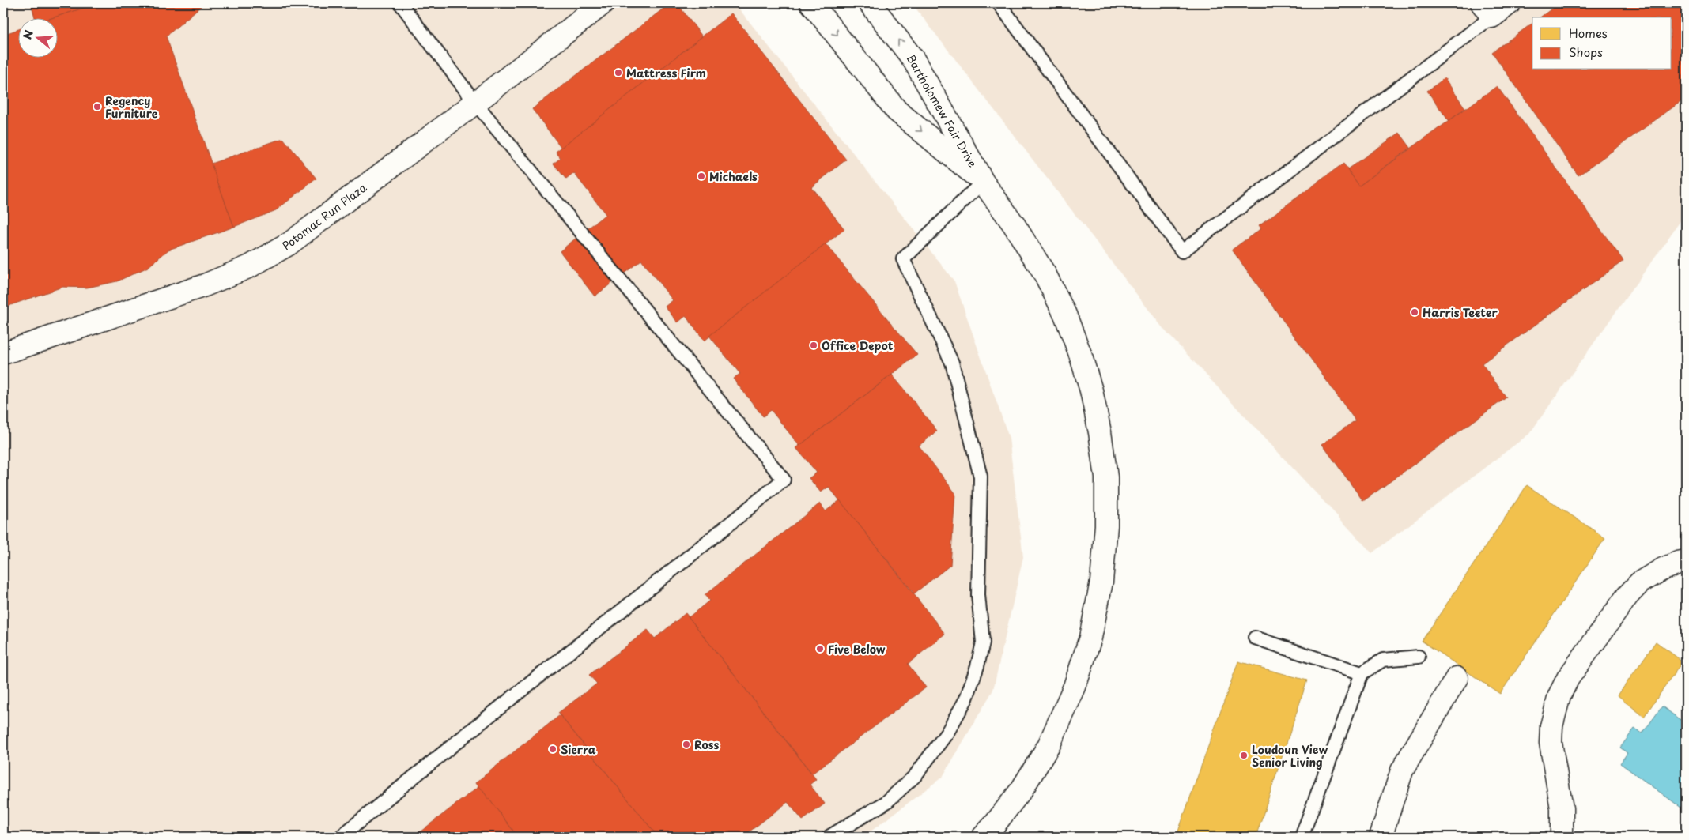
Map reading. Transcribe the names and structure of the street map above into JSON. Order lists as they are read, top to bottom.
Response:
{
  "streets": {
    "street": ["Bartholomew Fair Drive", "Potomac Run Plaza"]
  },
  "places": [
    "Mattress Firm",
    "Regency Furniture",
    "Michaels",
    "Harris Teeter",
    "Office Depot",
    "Five Below",
    "Ross",
    "Sierra",
    "Loudoun View Senior Living"
  ],
  "legend": ["Homes", "Shops"],
  "north": "left"
}
